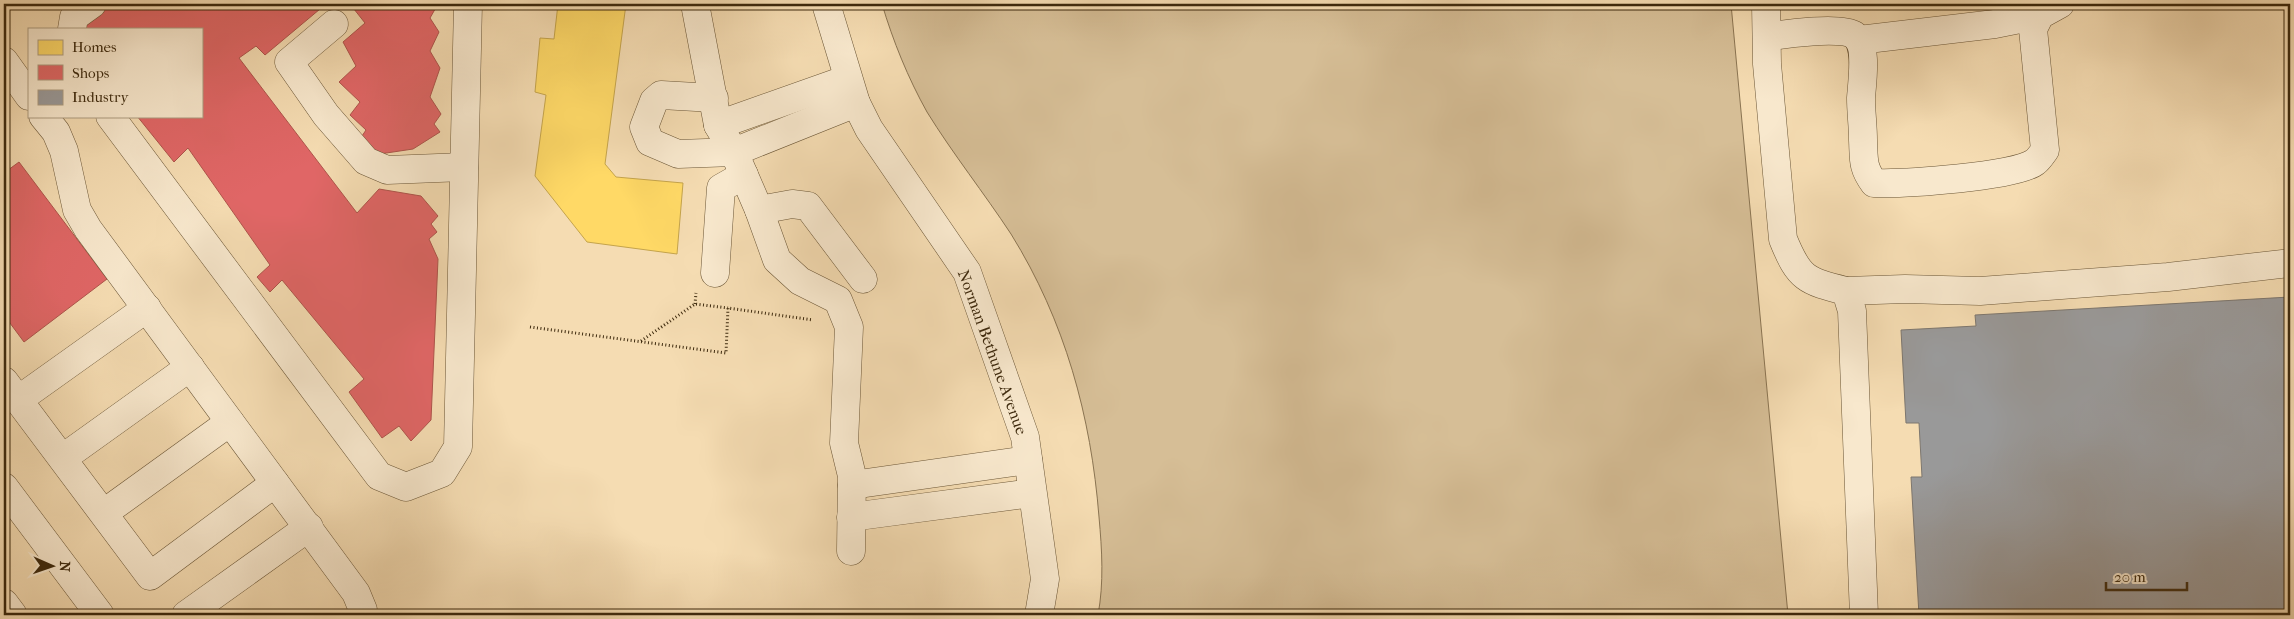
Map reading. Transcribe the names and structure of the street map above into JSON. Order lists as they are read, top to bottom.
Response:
{
  "streets": {
    "street": ["Norman Bethune Avenue"]
  },
  "legend": ["Homes", "Shops", "Industry"],
  "scale_bar": "20 m",
  "north": "right"
}
